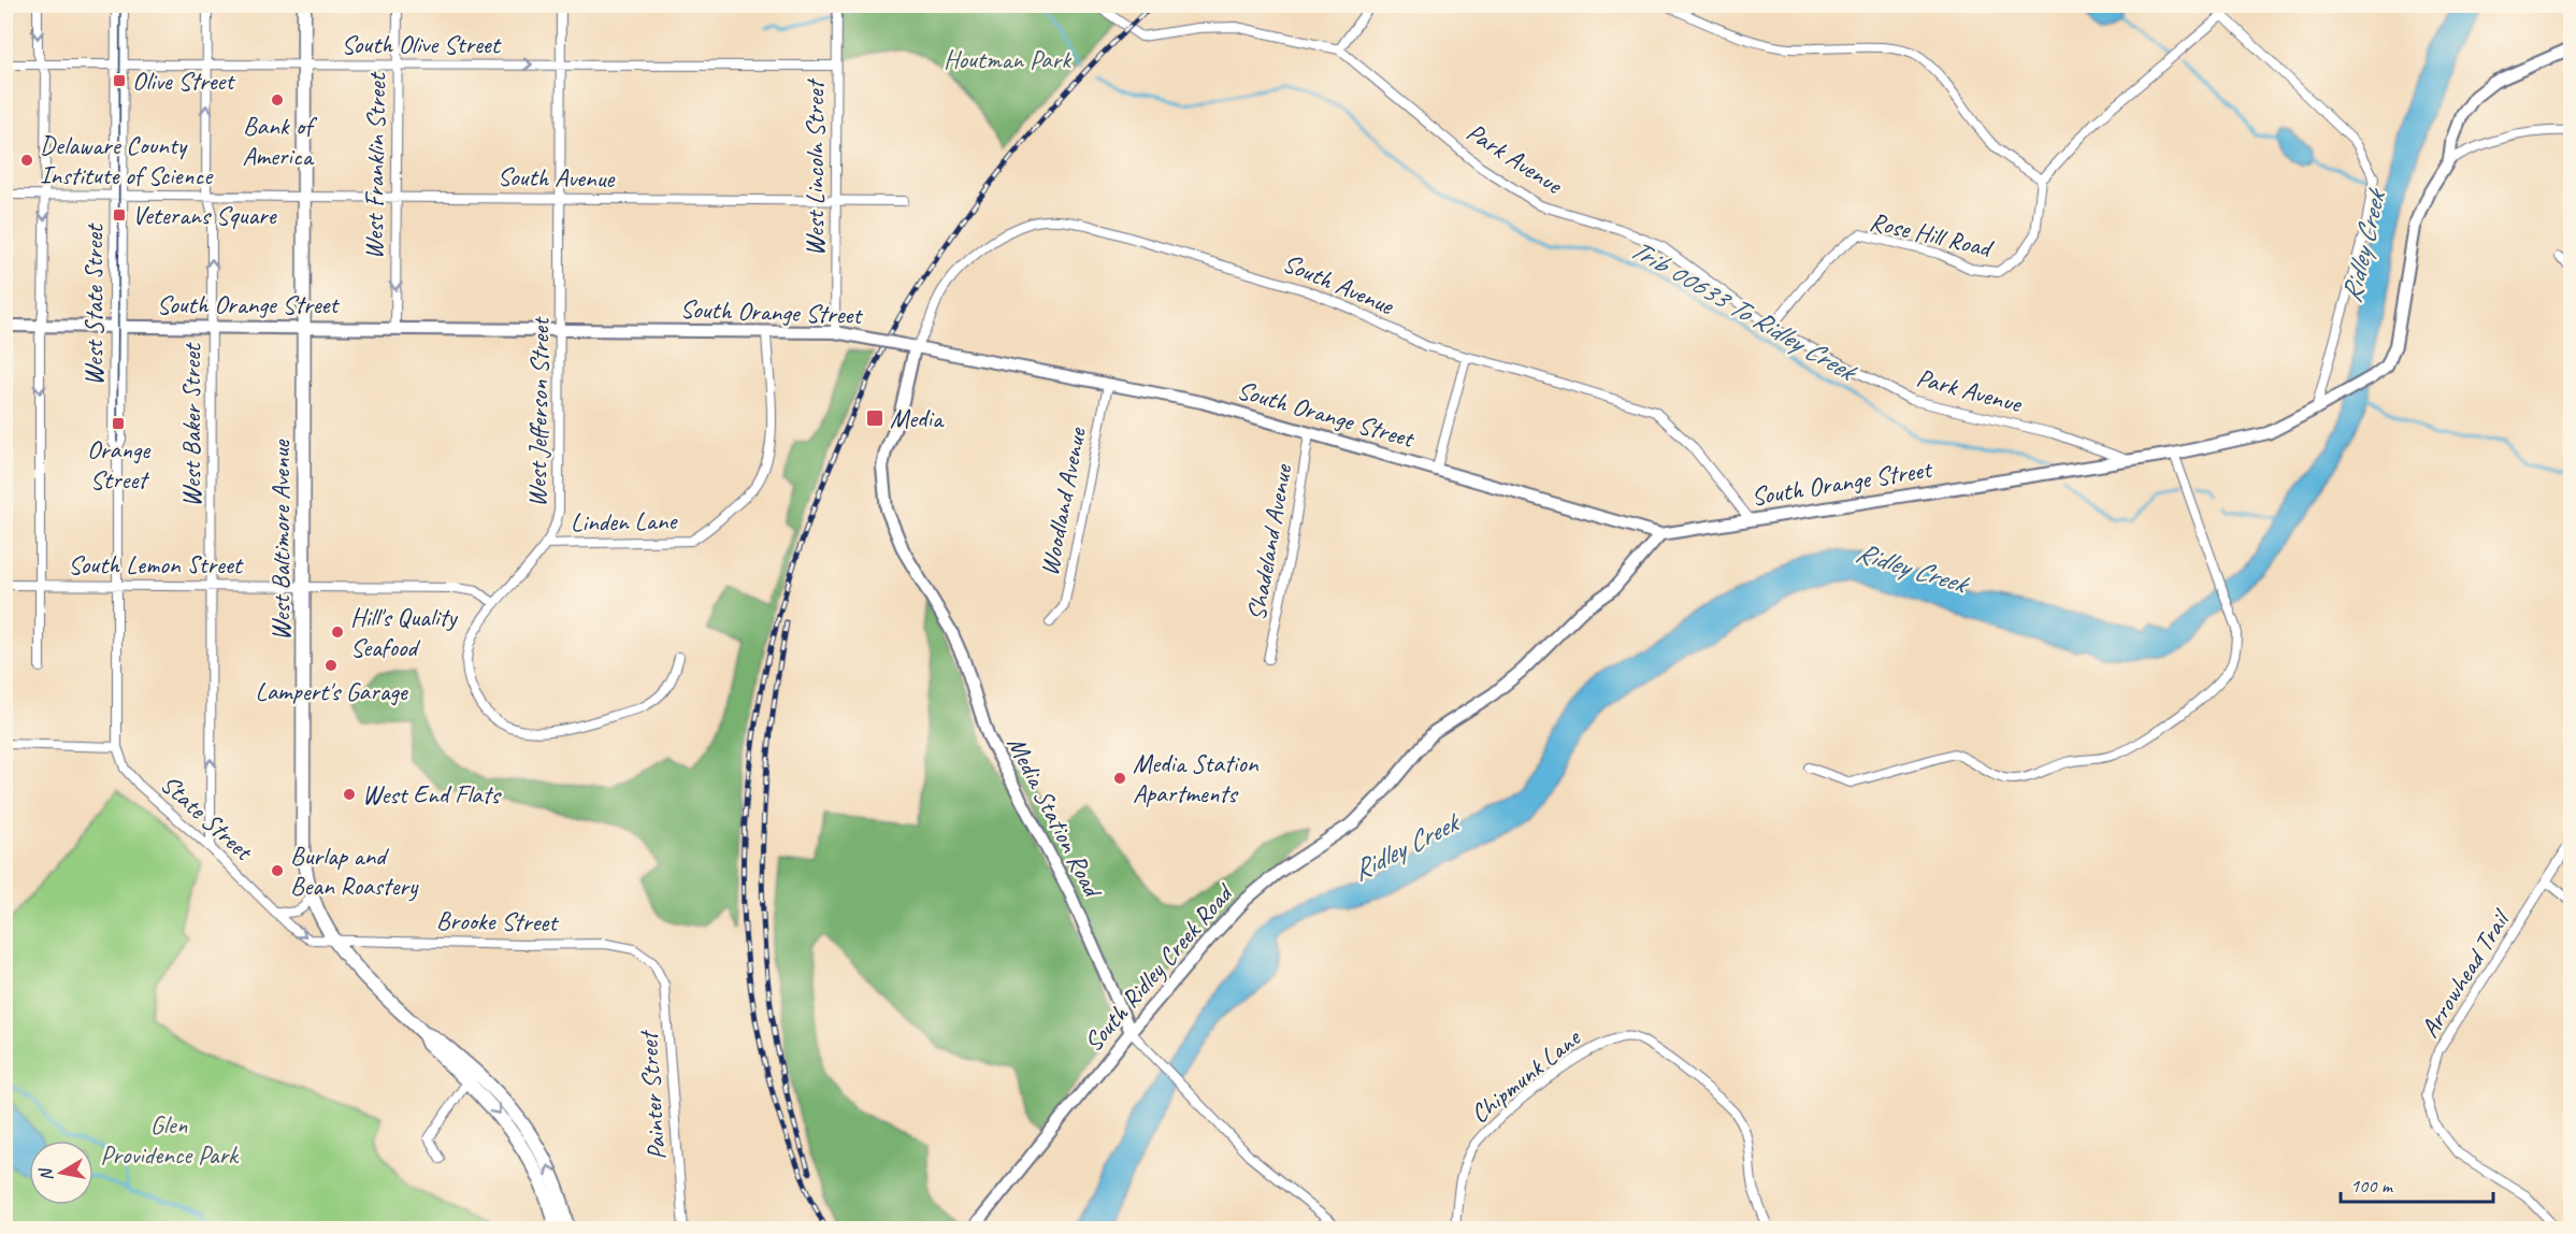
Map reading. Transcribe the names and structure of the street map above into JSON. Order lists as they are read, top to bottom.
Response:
{
  "streets": {
    "main road": [
      "South Orange Street",
      "West Baltimore Avenue",
      "Media Station Road",
      "South Ridley Creek Road"
    ],
    "street": [
      "South Olive Street",
      "Park Avenue",
      "West Franklin Street",
      "West Lincoln Street",
      "South Avenue",
      "Rose Hill Road",
      "West State Street",
      "West Jefferson Street",
      "West Baker Street",
      "Woodland Avenue",
      "Linden Lane",
      "Shadeland Avenue",
      "South Lemon Street",
      "State Street",
      "Brooke Street",
      "Arrowhead Trail",
      "Chipmunk Lane",
      "Painter Street"
    ]
  },
  "crossings": [
    ["South Olive Street", "West Franklin Street"],
    ["South Olive Street", "West Lincoln Street"],
    ["South Olive Street", "West State Street"],
    ["South Olive Street", "West Jefferson Street"],
    ["South Olive Street", "West Baker Street"],
    ["South Olive Street", "West Baltimore Avenue"],
    ["Park Avenue", "Rose Hill Road"],
    ["Park Avenue", "South Orange Street"],
    ["West Franklin Street", "South Avenue"],
    ["West Franklin Street", "South Orange Street"],
    ["West Lincoln Street", "South Avenue"],
    ["West Lincoln Street", "South Orange Street"],
    ["South Avenue", "South Orange Street"],
    ["South Avenue", "West Jefferson Street"],
    ["South Avenue", "West Baker Street"],
    ["South Avenue", "West Baltimore Avenue"],
    ["South Avenue", "Media Station Road"],
    ["South Orange Street", "West State Street"],
    ["South Orange Street", "West Jefferson Street"],
    ["South Orange Street", "West Baker Street"],
    ["South Orange Street", "Woodland Avenue"],
    ["South Orange Street", "Linden Lane"],
    ["South Orange Street", "West Baltimore Avenue"],
    ["South Orange Street", "Shadeland Avenue"],
    ["South Orange Street", "Media Station Road"],
    ["South Orange Street", "South Ridley Creek Road"],
    ["West State Street", "South Lemon Street"],
    ["West State Street", "State Street"],
    ["West Jefferson Street", "Linden Lane"],
    ["West Jefferson Street", "South Lemon Street"],
    ["West Baker Street", "South Lemon Street"],
    ["West Baker Street", "State Street"],
    ["West Baltimore Avenue", "South Lemon Street"],
    ["West Baltimore Avenue", "State Street"],
    ["West Baltimore Avenue", "Brooke Street"],
    ["Media Station Road", "South Ridley Creek Road"],
    ["State Street", "Brooke Street"],
    ["Brooke Street", "Painter Street"]
  ],
  "one_way": ["West Franklin Street", "West Baker Street"],
  "water": ["Ridley Creek", "Trib 00633 To Ridley Creek"],
  "parks": ["Houtman Park", "Glen Providence Park"],
  "places": {
    "transit": [
      "Olive Street",
      "Veterans Square",
      "Media",
      "Orange Street"
    ],
    "other": [
      "Bank of America",
      "Delaware County Institute of Science",
      "Hill's Quality Seafood",
      "Lampert's Garage",
      "Media Station Apartments",
      "West End Flats",
      "Burlap and Bean Roastery"
    ]
  },
  "scale_bar": "100 m",
  "north": "left"
}
